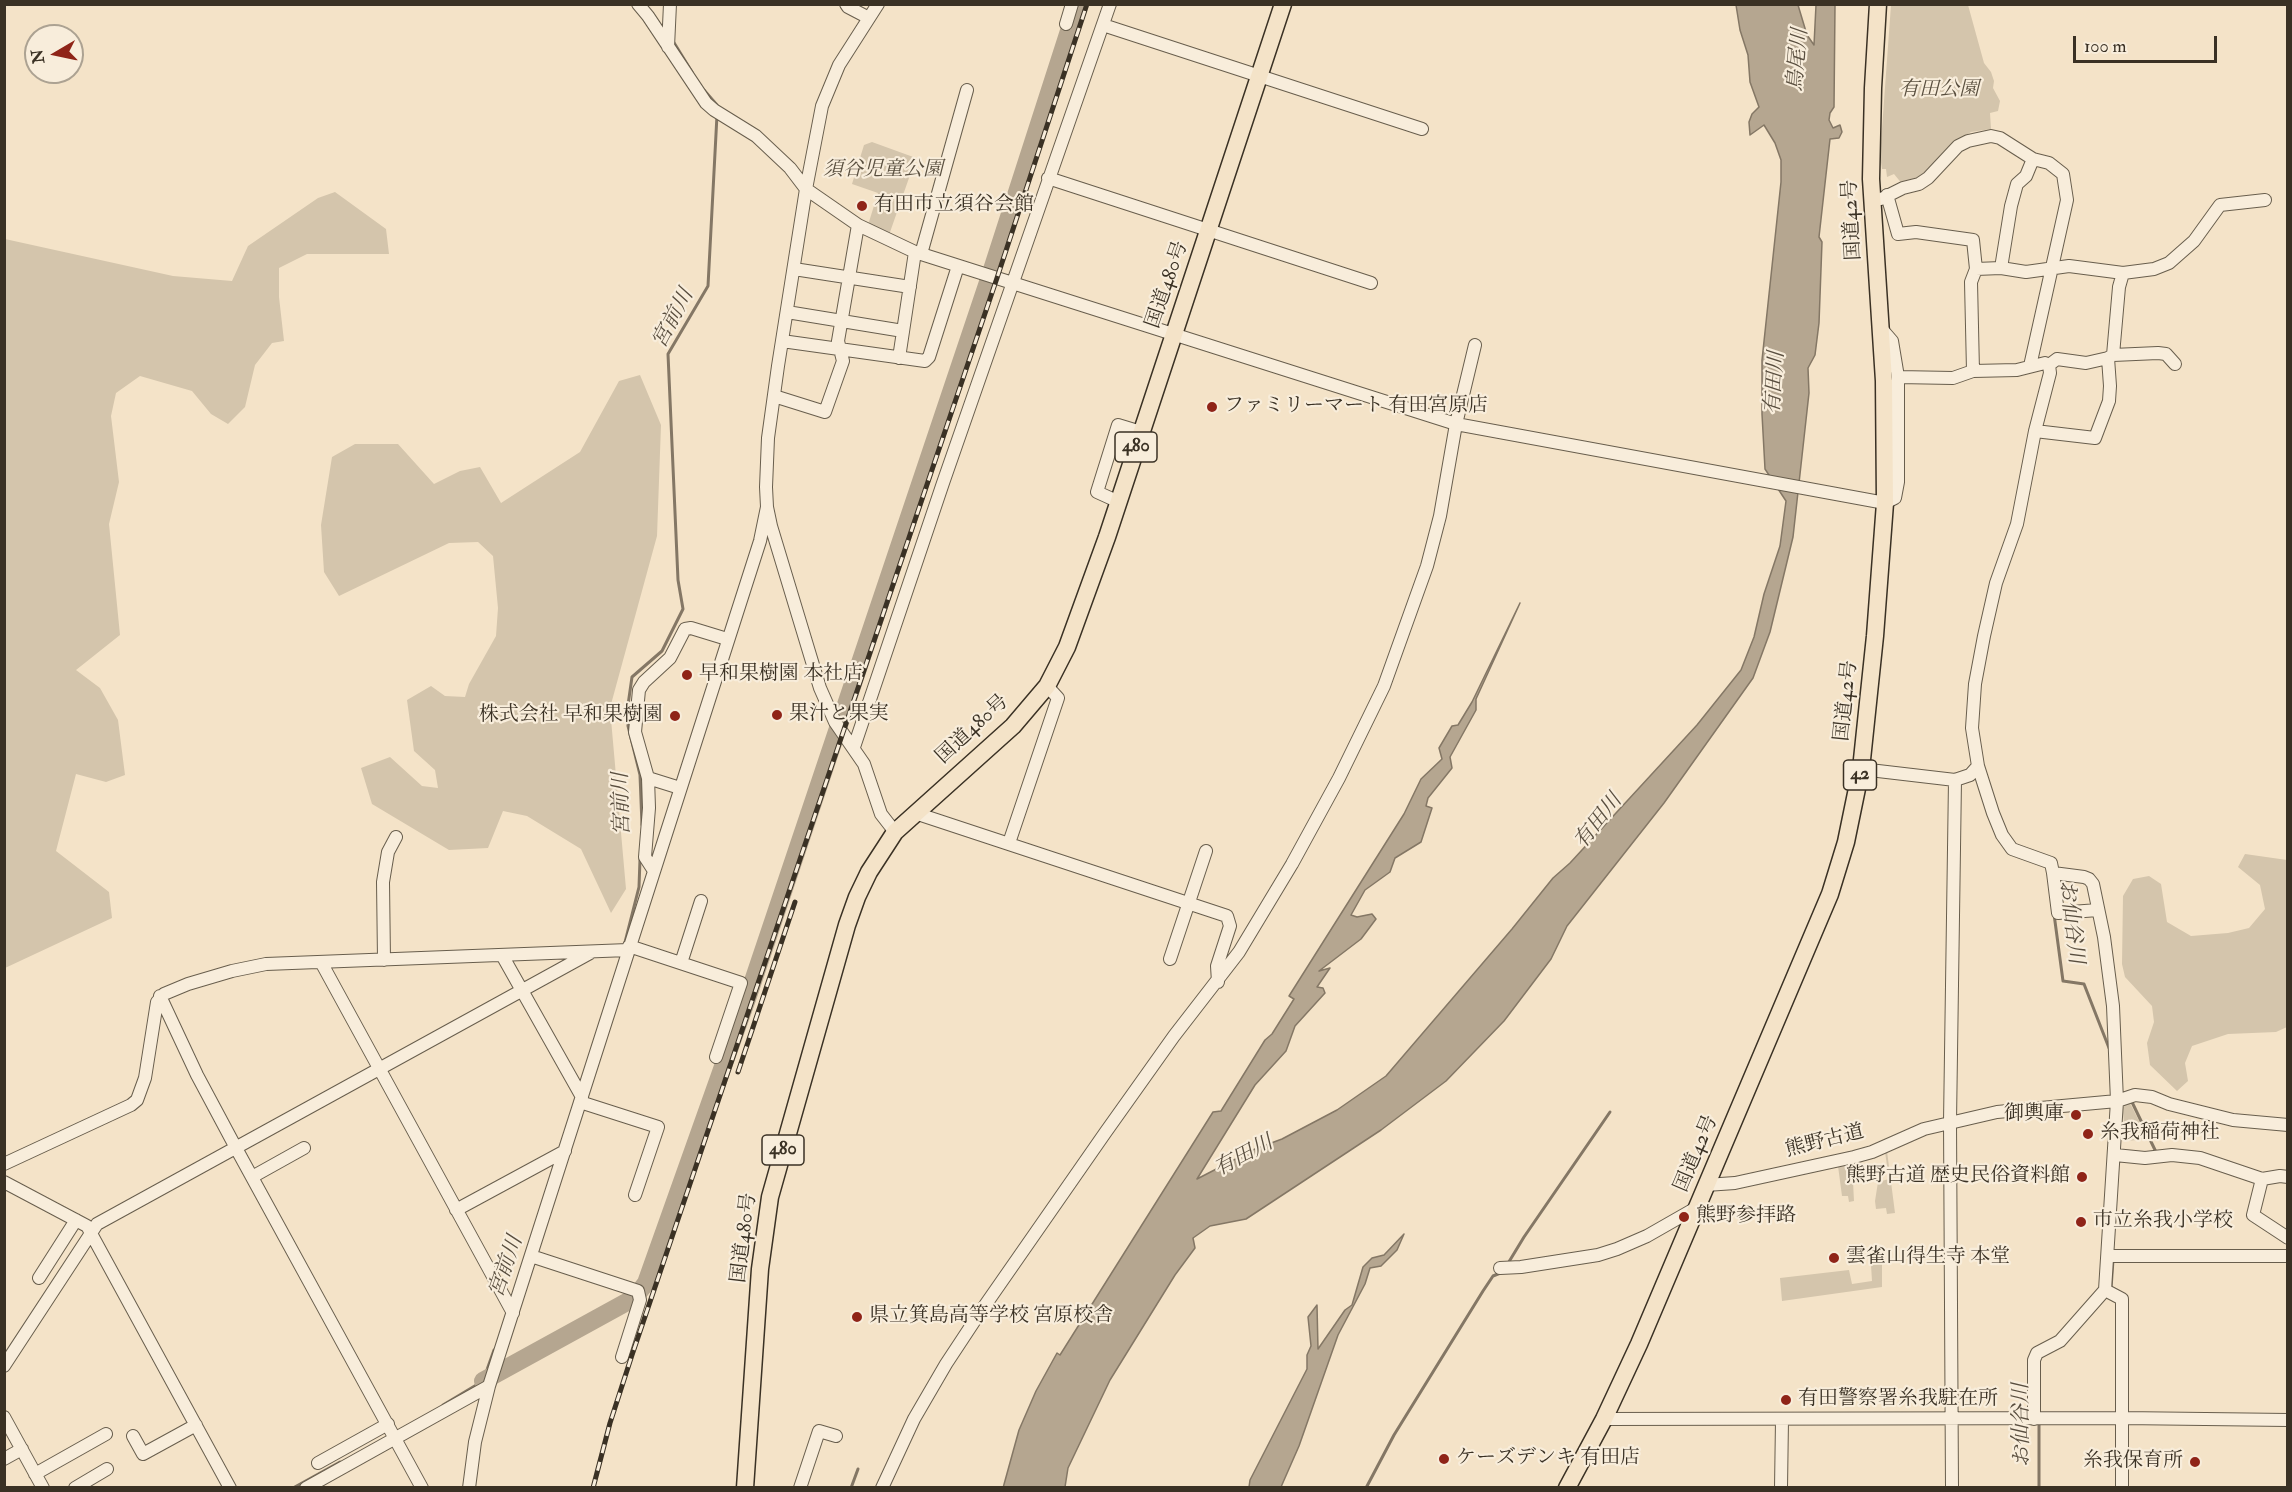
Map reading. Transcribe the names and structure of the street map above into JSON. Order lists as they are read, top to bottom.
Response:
{
  "streets": {
    "highway": [
      "国道42号",
      "国道480号",
      "480",
      "42"
    ],
    "street": ["熊野古道"]
  },
  "crossings": [
    ["国道42号", "熊野古道"]
  ],
  "water": [
    "鳥尾川",
    "宮前川",
    "有田川",
    "お仙谷川"
  ],
  "parks": ["有田公園", "須谷児童公園"],
  "places": [
    "有田市立須谷会館",
    "ファミリーマート 有田宮原店",
    "早和果樹園 本社店",
    "果汁と果実",
    "株式会社 早和果樹園",
    "御輿庫",
    "糸我稲荷神社",
    "熊野古道 歴史民俗資料館",
    "熊野参拝路",
    "市立糸我小学校",
    "雲雀山得生寺 本堂",
    "県立箕島高等学校 宮原校舎",
    "有田警察署糸我駐在所",
    "ケーズデンキ 有田店",
    "糸我保育所"
  ],
  "scale_bar": "100 m",
  "north": "left"
}
